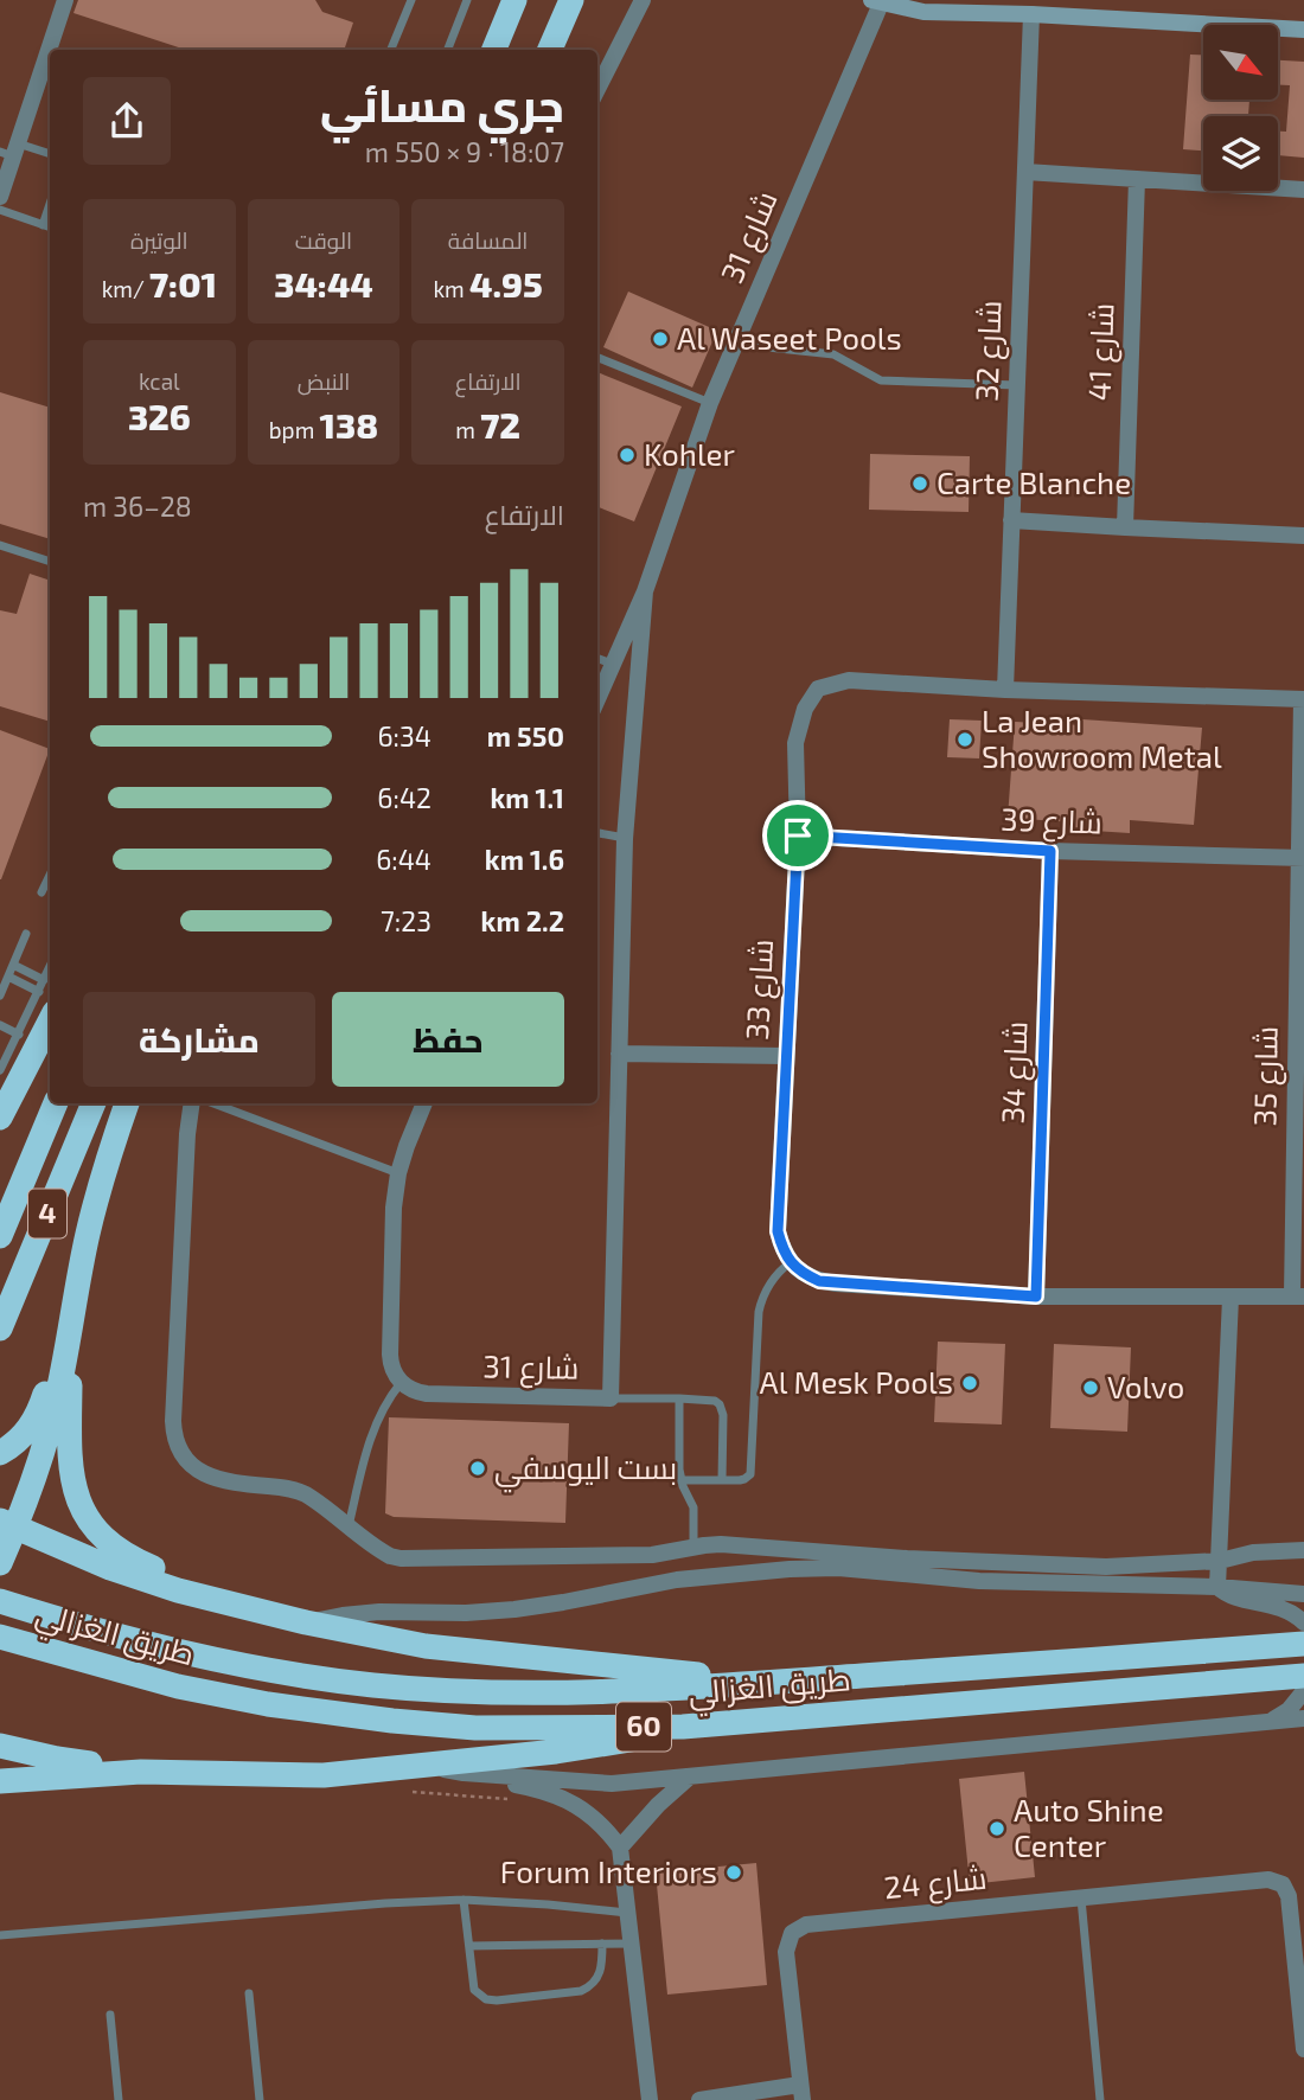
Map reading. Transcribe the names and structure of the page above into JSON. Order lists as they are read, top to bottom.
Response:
{
  "streets": {
    "highway": ["4", "طريق الغزالي", "60"],
    "street": [
      "شارع 31",
      "32 شارع",
      "شارع 41",
      "شارع 39",
      "شارع 33",
      "شارع 34",
      "شارع 35",
      "شارع 24"
    ]
  },
  "crossings": [
    ["32 شارع", "شارع 33"],
    ["شارع 39", "شارع 33"],
    ["شارع 39", "شارع 34"],
    ["شارع 39", "شارع 35"],
    ["شارع 33", "شارع 35"]
  ],
  "places": [
    "Al Waseet Pools",
    "Kohler",
    "Carte Blanche",
    "La Jean Showroom Metal",
    "Al Mesk Pools",
    "Volvo",
    "بست اليوسفي",
    "Auto Shine Center",
    "Forum Interiors"
  ],
  "north": "bottom right",
  "page": {
    "heading": ["جري مسائي", "18:07 · 9 × 550 m"],
    "stats": [
      ["المسافة", "4.95 km"],
      ["الوقت", "34:44"],
      ["الوتيرة", "7:01 /km"],
      ["الارتفاع", "72 m"],
      ["النبض", "138 bpm"],
      ["kcal", "326"]
    ],
    "chart": ["الارتفاع", "28–36 m"],
    "list": [
      {
        "name": "550 m",
        "note": "6:34"
      },
      {
        "name": "1.1 km",
        "note": "6:42"
      },
      {
        "name": "1.6 km",
        "note": "6:44"
      },
      {
        "name": "2.2 km",
        "note": "7:23"
      }
    ],
    "buttons": ["حفظ", "مشاركة"]
  }
}
